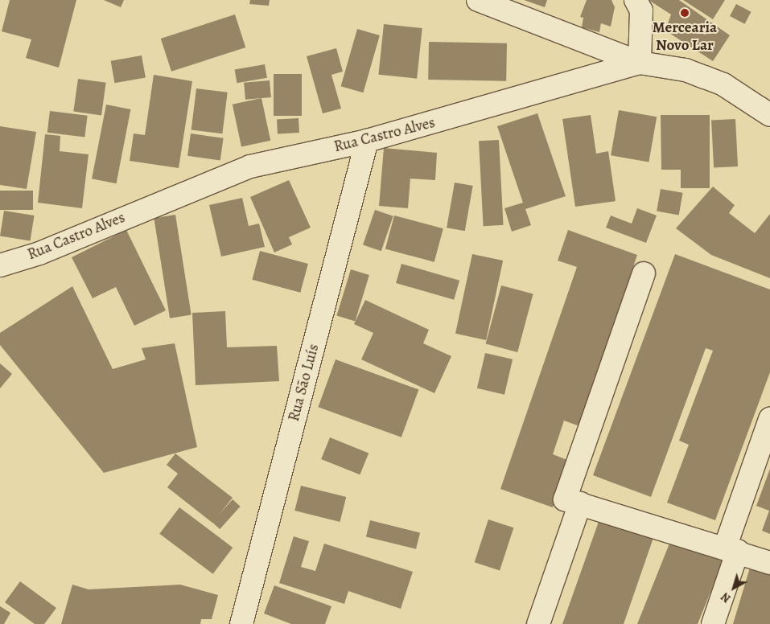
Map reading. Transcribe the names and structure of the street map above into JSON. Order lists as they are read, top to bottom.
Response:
{
  "streets": {
    "street": ["Rua Castro Alves", "Rua São Luís"]
  },
  "crossings": [
    ["Rua Castro Alves", "Rua São Luís"]
  ],
  "places": ["Mercearia Novo Lar"],
  "north": "bottom left"
}
